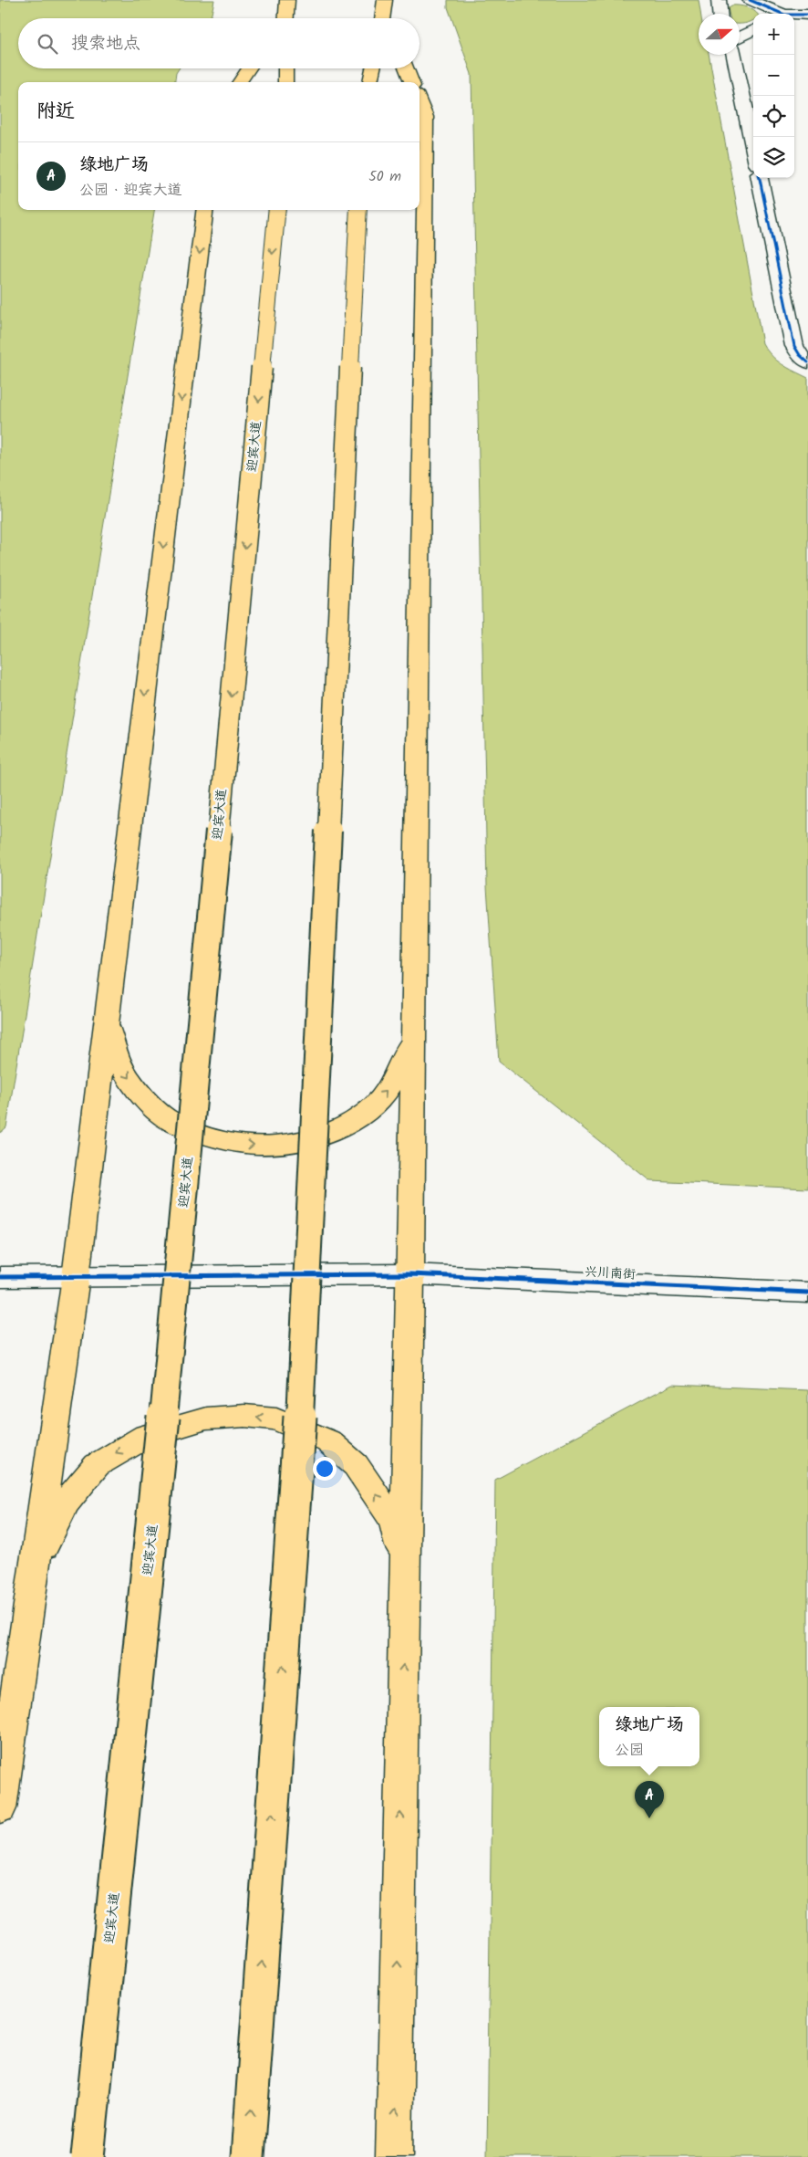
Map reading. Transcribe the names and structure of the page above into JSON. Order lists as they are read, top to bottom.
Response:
{
  "streets": {
    "main road": ["迎宾大道"],
    "street": ["兴川南街"]
  },
  "north": "right",
  "page": {
    "map_buttons": ["+", "−"],
    "search": "搜索地点",
    "heading": "附近",
    "list": [
      {
        "mark": "A",
        "name": "绿地广场",
        "note": "公园 · 迎宾大道",
        "value": "50 m"
      }
    ],
    "popup": ["绿地广场", "公园"],
    "pins": "A"
  }
}
